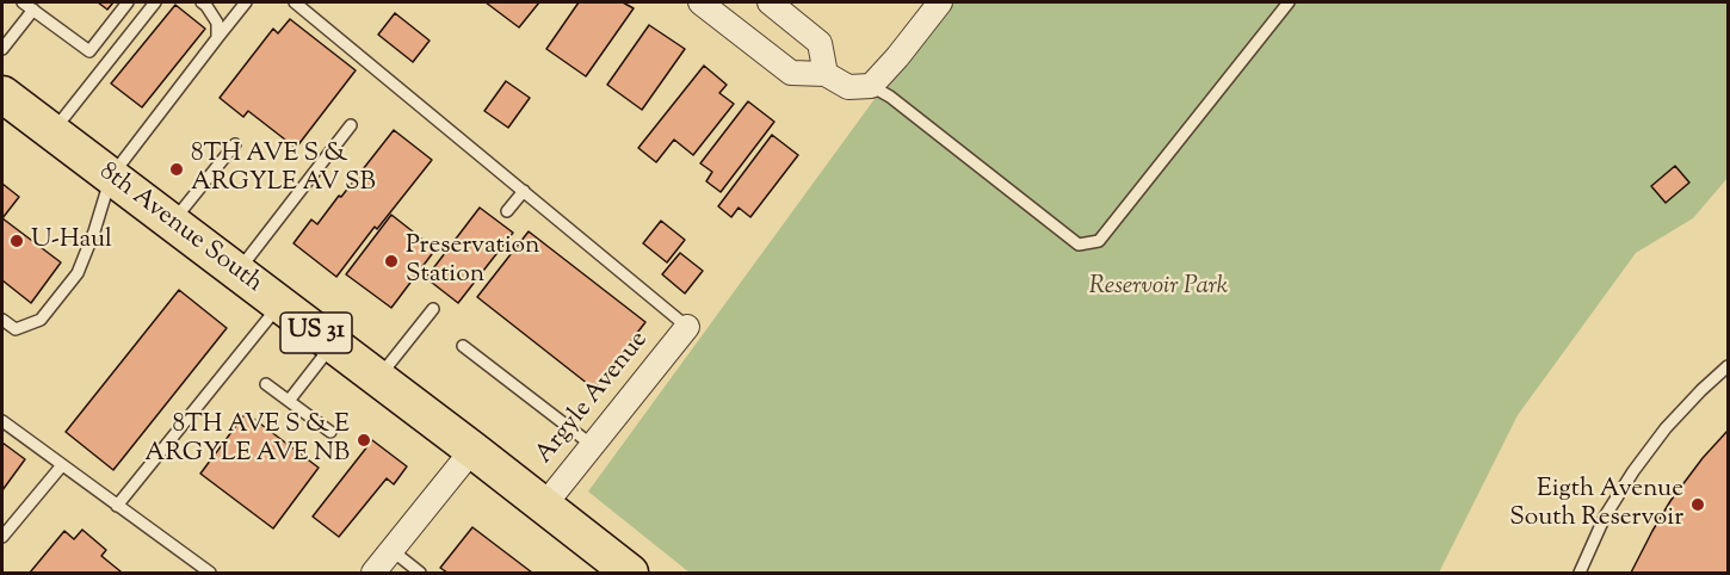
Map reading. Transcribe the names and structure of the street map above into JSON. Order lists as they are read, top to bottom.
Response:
{
  "streets": {
    "main road": ["8th Avenue South", "US 31"],
    "street": ["Argyle Avenue"]
  },
  "crossings": [
    ["8th Avenue South", "Argyle Avenue"]
  ],
  "parks": ["Reservoir Park"],
  "places": [
    "8TH AVE S & ARGYLE AV SB",
    "U-Haul",
    "Preservation Station",
    "8TH AVE S & E ARGYLE AVE NB",
    "Eigth Avenue South Reservoir"
  ]
}
